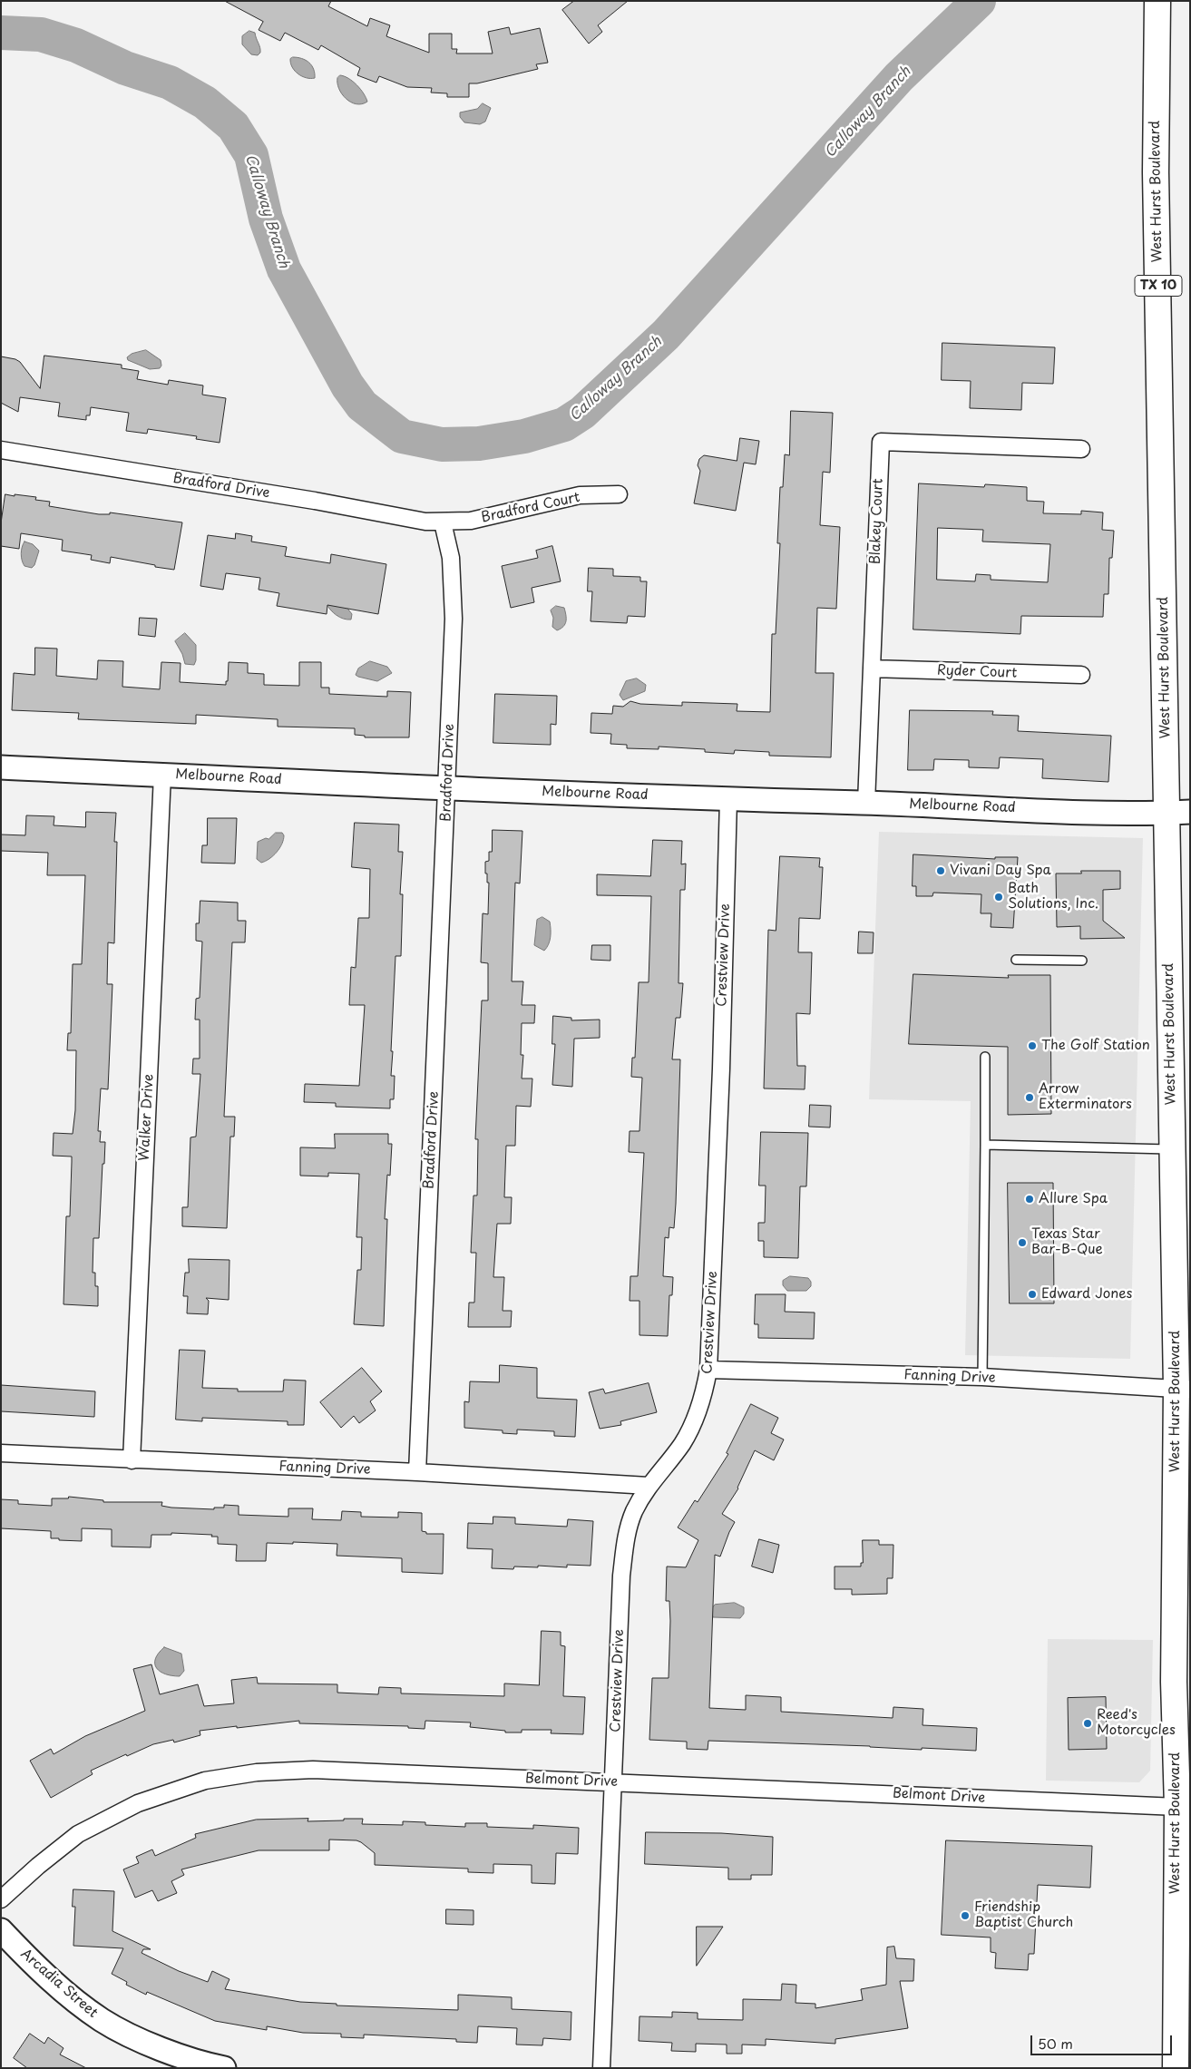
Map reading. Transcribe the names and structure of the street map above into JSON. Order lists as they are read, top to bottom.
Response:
{
  "streets": {
    "main road": ["West Hurst Boulevard", "TX 10"],
    "street": [
      "Bradford Drive",
      "Bradford Court",
      "Blakey Court",
      "Ryder Court",
      "Melbourne Road",
      "Crestview Drive",
      "Walker Drive",
      "Fanning Drive",
      "Belmont Drive",
      "Arcadia Street"
    ]
  },
  "crossings": [
    ["West Hurst Boulevard", "Melbourne Road"],
    ["West Hurst Boulevard", "Fanning Drive"],
    ["West Hurst Boulevard", "Belmont Drive"],
    ["Bradford Drive", "Bradford Court"],
    ["Bradford Drive", "Melbourne Road"],
    ["Bradford Drive", "Fanning Drive"],
    ["Blakey Court", "Ryder Court"],
    ["Blakey Court", "Melbourne Road"],
    ["Melbourne Road", "Crestview Drive"],
    ["Melbourne Road", "Walker Drive"],
    ["Crestview Drive", "Fanning Drive"],
    ["Crestview Drive", "Belmont Drive"],
    ["Walker Drive", "Fanning Drive"]
  ],
  "water": ["Calloway Branch"],
  "places": [
    "Vivani Day Spa",
    "Bath Solutions, Inc.",
    "The Golf Station",
    "Arrow Exterminators",
    "Allure Spa",
    "Texas Star Bar-B-Que",
    "Edward Jones",
    "Reed's Motorcycles",
    "Friendship Baptist Church"
  ],
  "scale_bar": "50 m"
}
